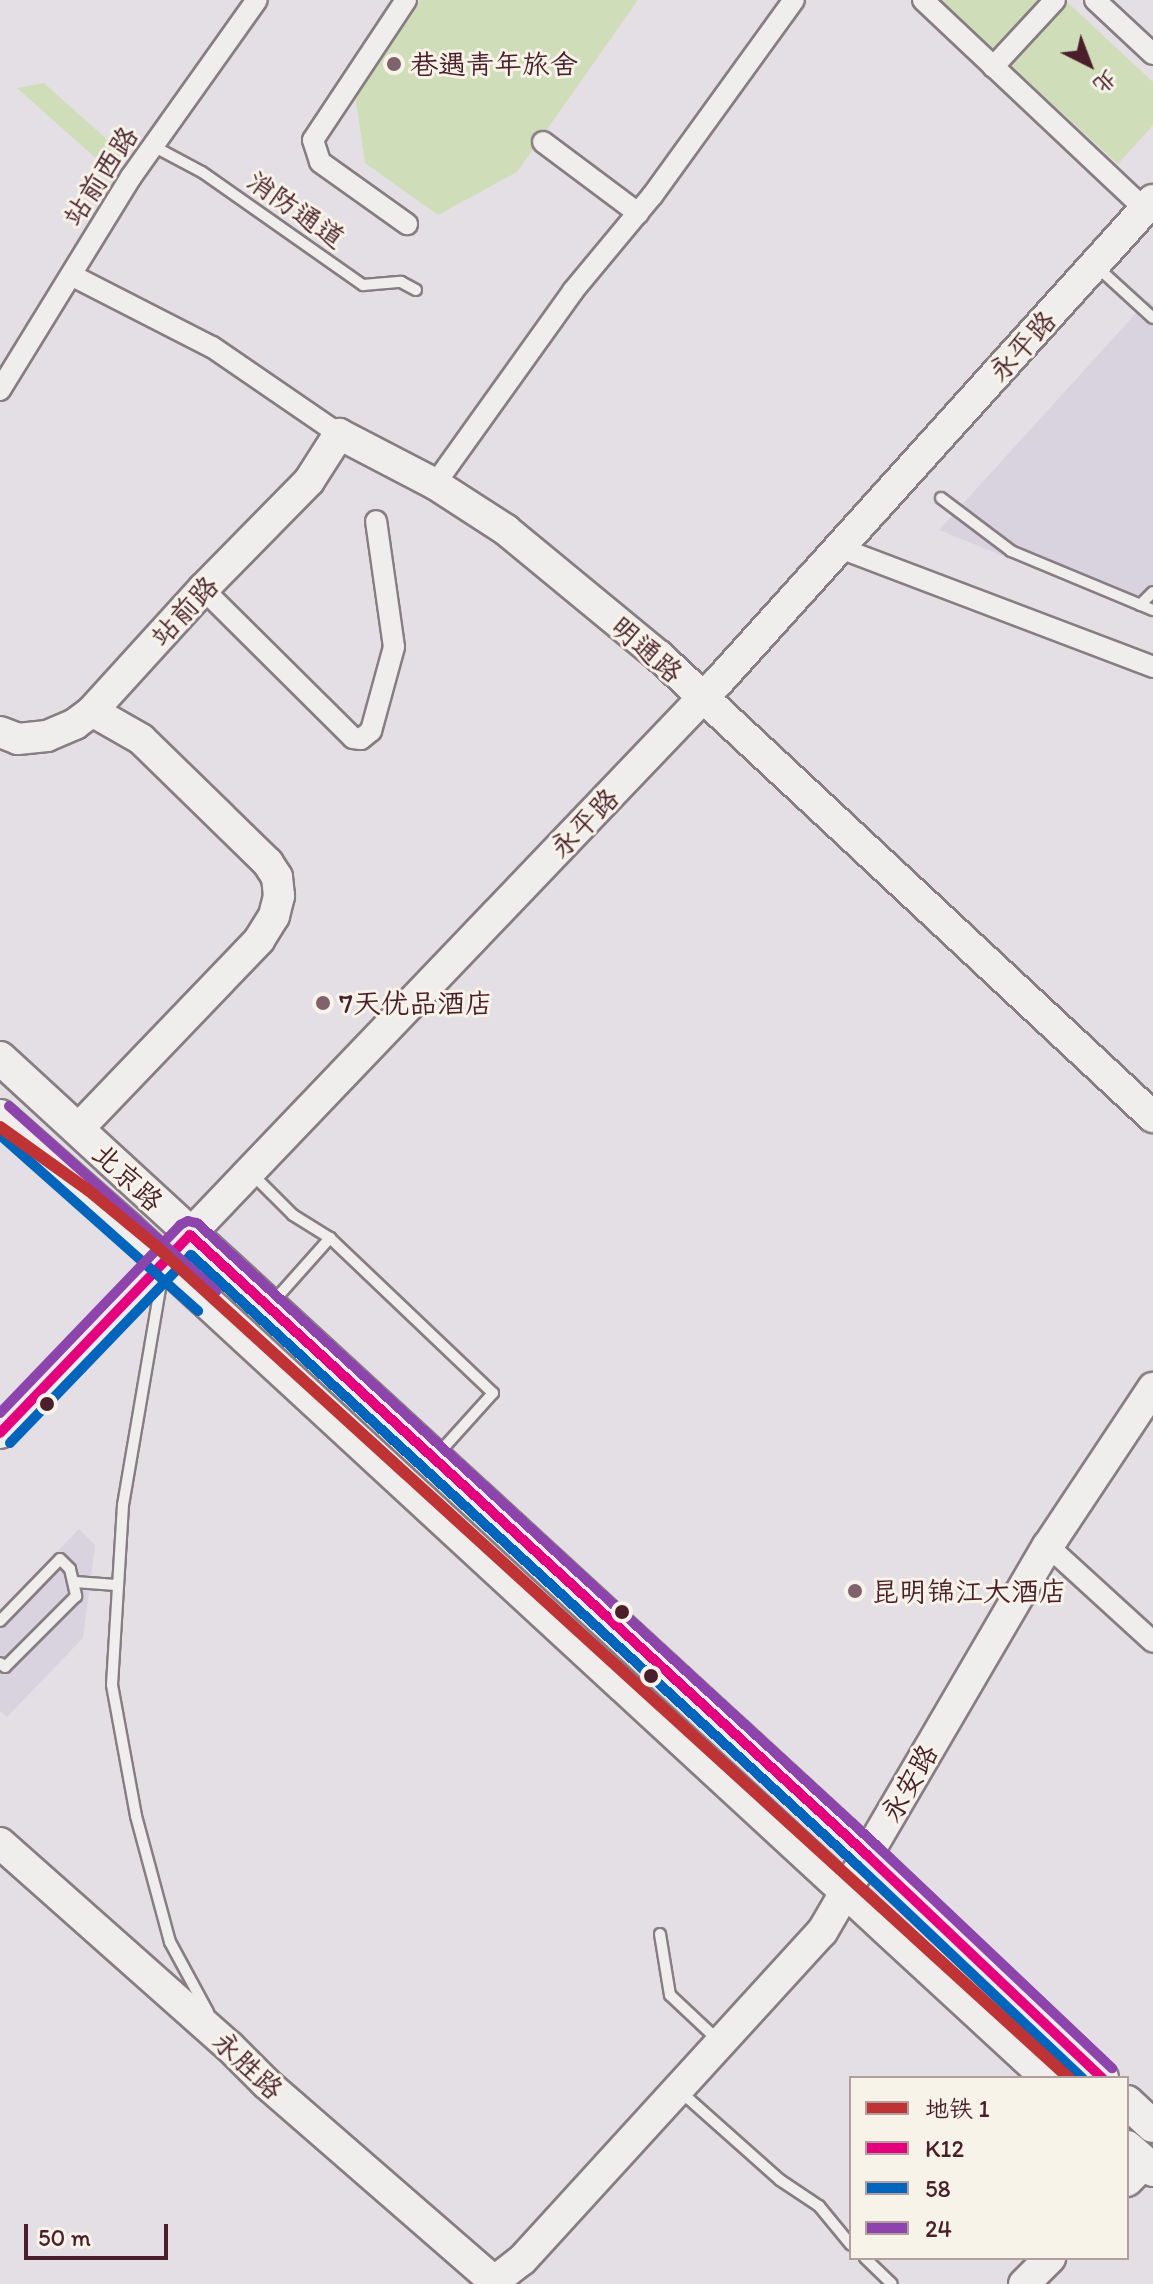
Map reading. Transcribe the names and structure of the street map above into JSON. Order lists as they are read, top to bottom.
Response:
{
  "streets": {
    "main road": ["北京路"],
    "street": [
      "站前西路",
      "永平路",
      "站前路",
      "明通路",
      "永安路",
      "永胜路"
    ],
    "lane": ["消防通道"]
  },
  "crossings": [
    ["站前西路", "消防通道"],
    ["站前西路", "明通路"],
    ["永平路", "明通路"],
    ["永平路", "北京路"],
    ["站前路", "明通路"],
    ["北京路", "永安路"],
    ["永安路", "永胜路"]
  ],
  "places": ["巷遇青年旅舍", "7天优品酒店", "昆明锦江大酒店"],
  "lines": [
    "transit line 24",
    "metro line 1",
    "transit line 58",
    "transit line K12"
  ],
  "legend": [
    "地铁 1",
    "K12",
    "58",
    "24"
  ],
  "scale_bar": "50 m",
  "north": "bottom right"
}
